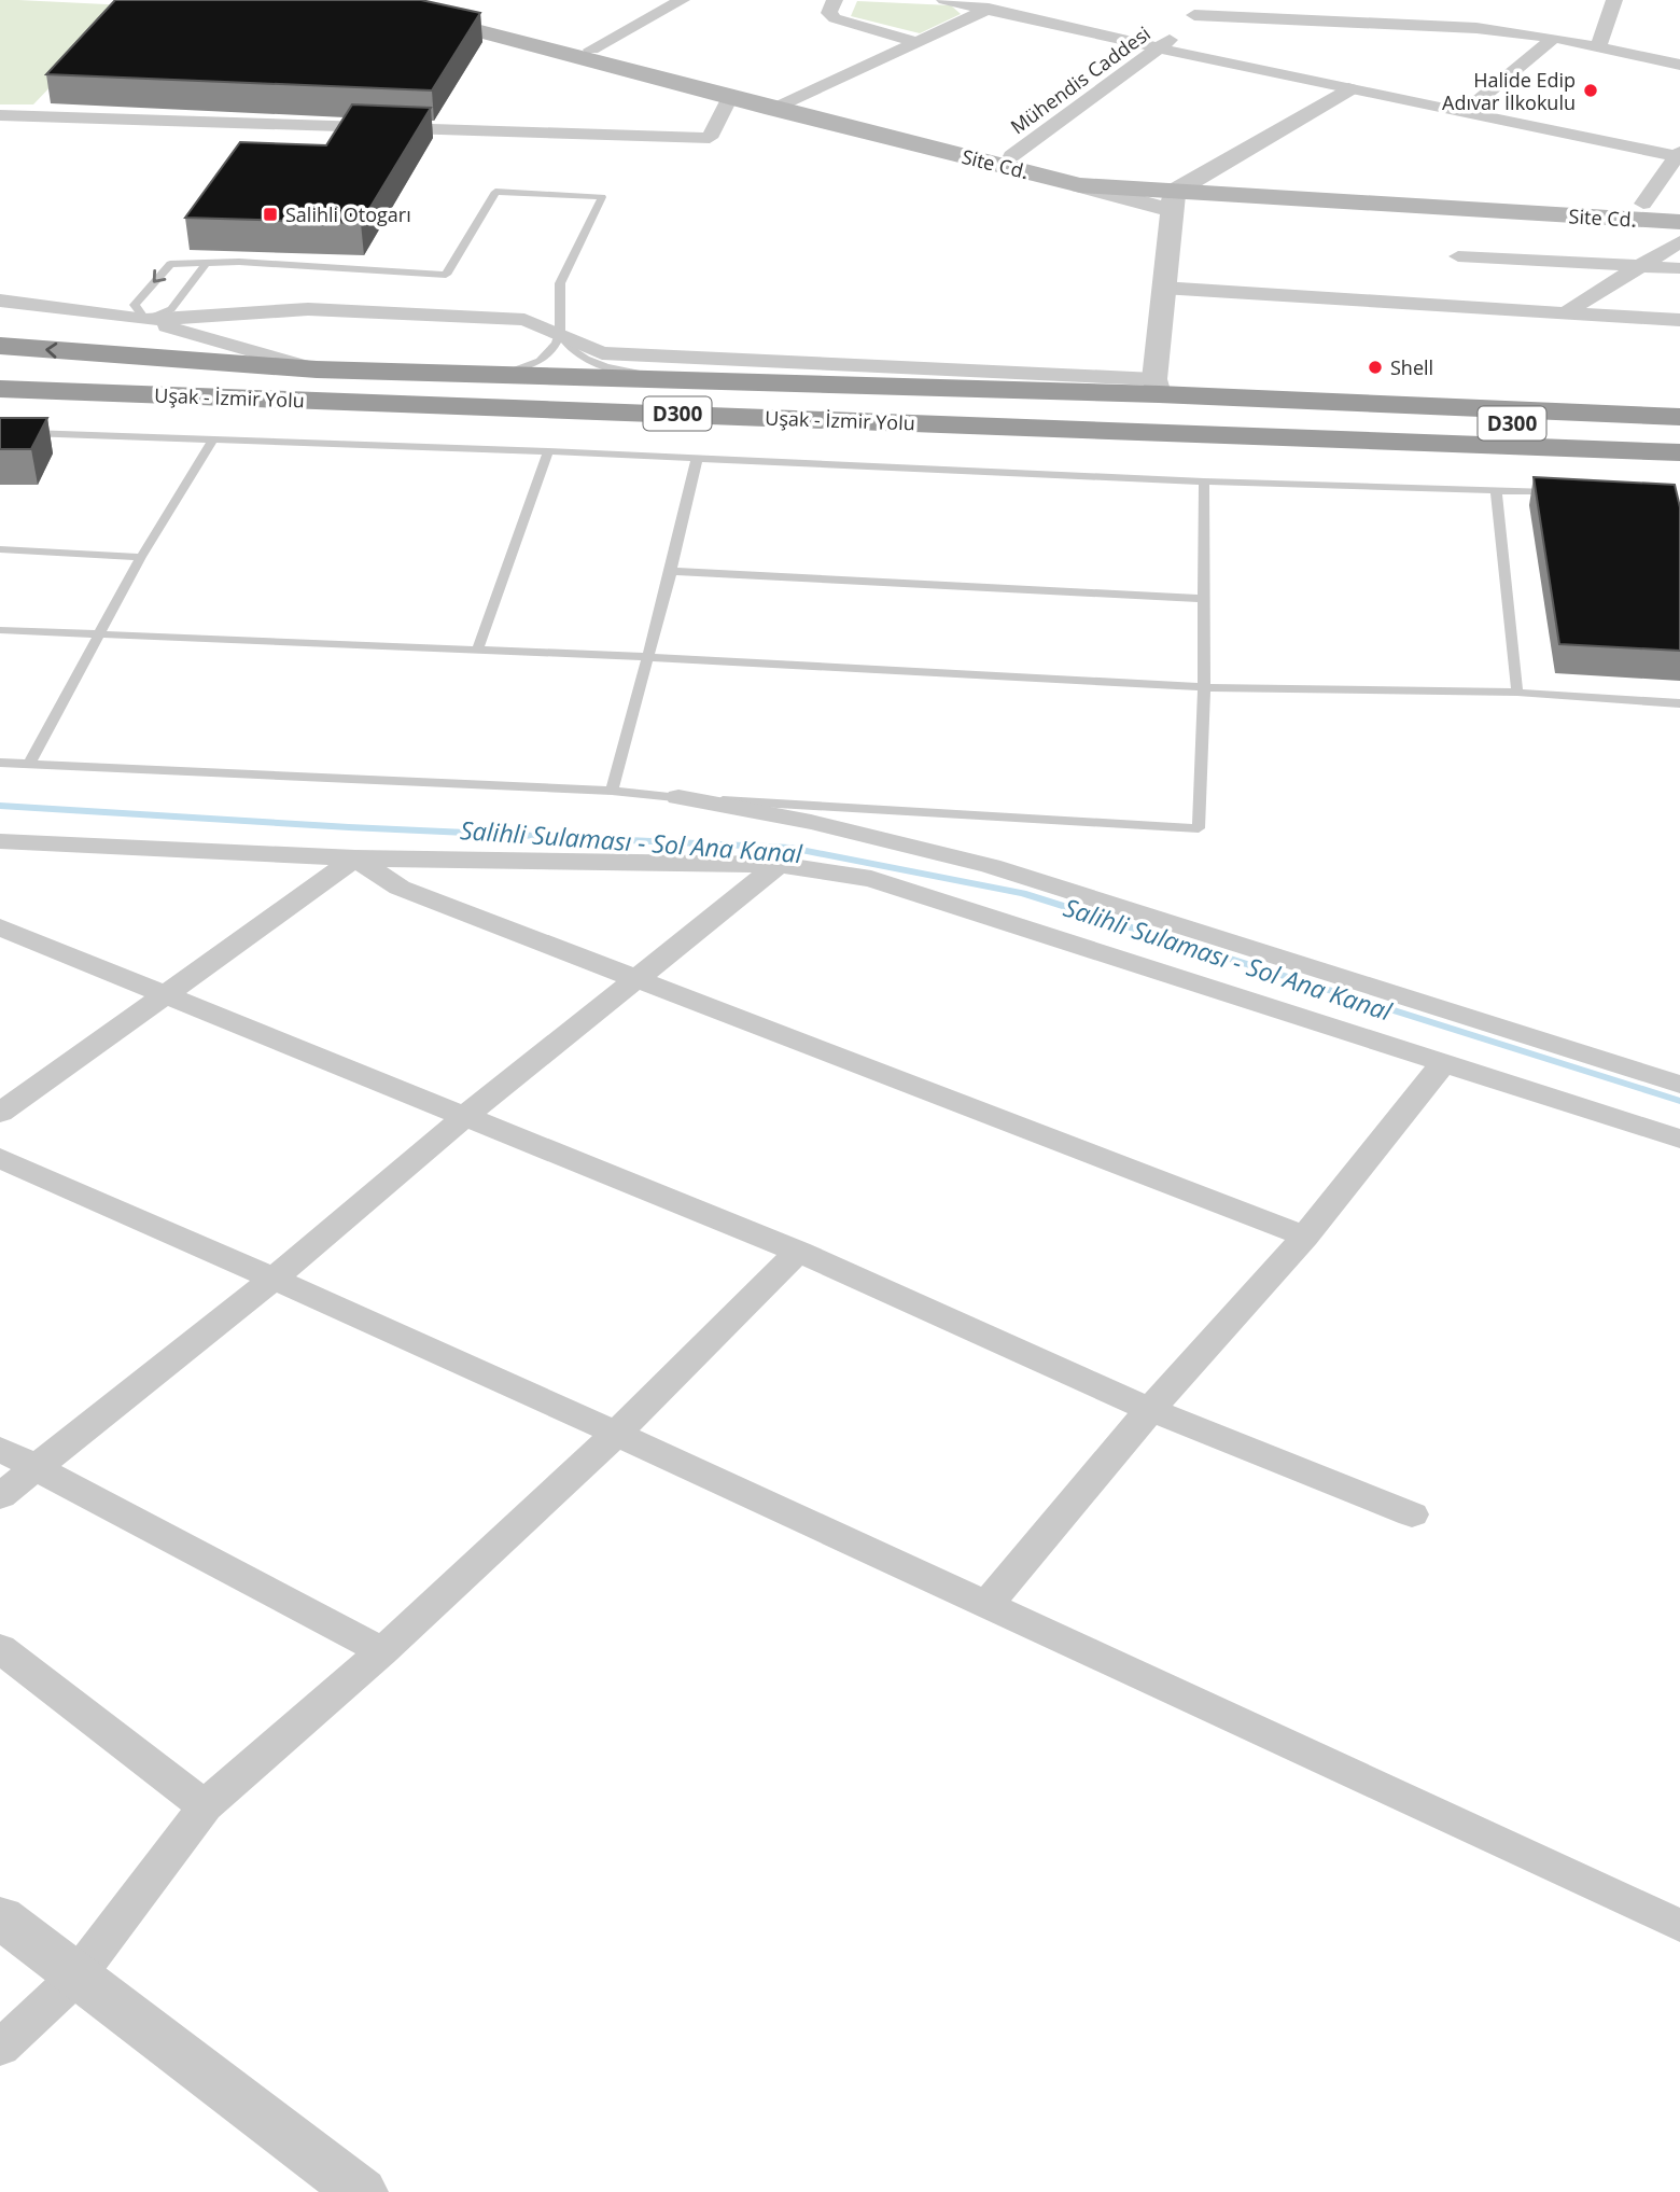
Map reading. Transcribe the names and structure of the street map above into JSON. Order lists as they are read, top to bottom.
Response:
{
  "streets": {
    "highway": ["Uşak - İzmir Yolu", "D300"],
    "main road": ["Site Cd."],
    "street": ["Mühendis Caddesi"]
  },
  "crossings": [
    ["Mühendis Caddesi", "Site Cd."]
  ],
  "water": ["Salihli Sulaması - Sol Ana Kanal"],
  "places": {
    "other": ["Halide Edip Adıvar İlkokulu", "Shell"],
    "transit": ["Salihli Otogarı"]
  }
}
